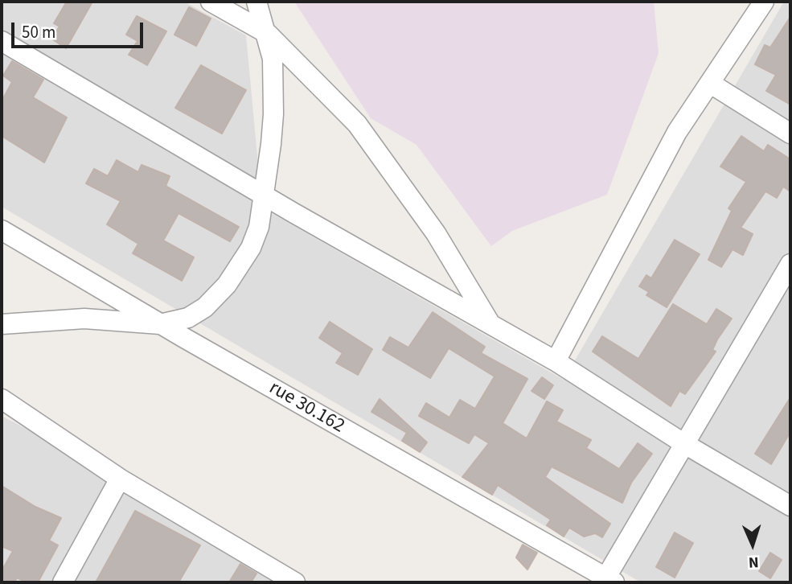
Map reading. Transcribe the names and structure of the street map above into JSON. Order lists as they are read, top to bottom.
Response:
{
  "streets": {
    "street": ["rue 30.162"]
  },
  "scale_bar": "50 m",
  "north": "bottom"
}
